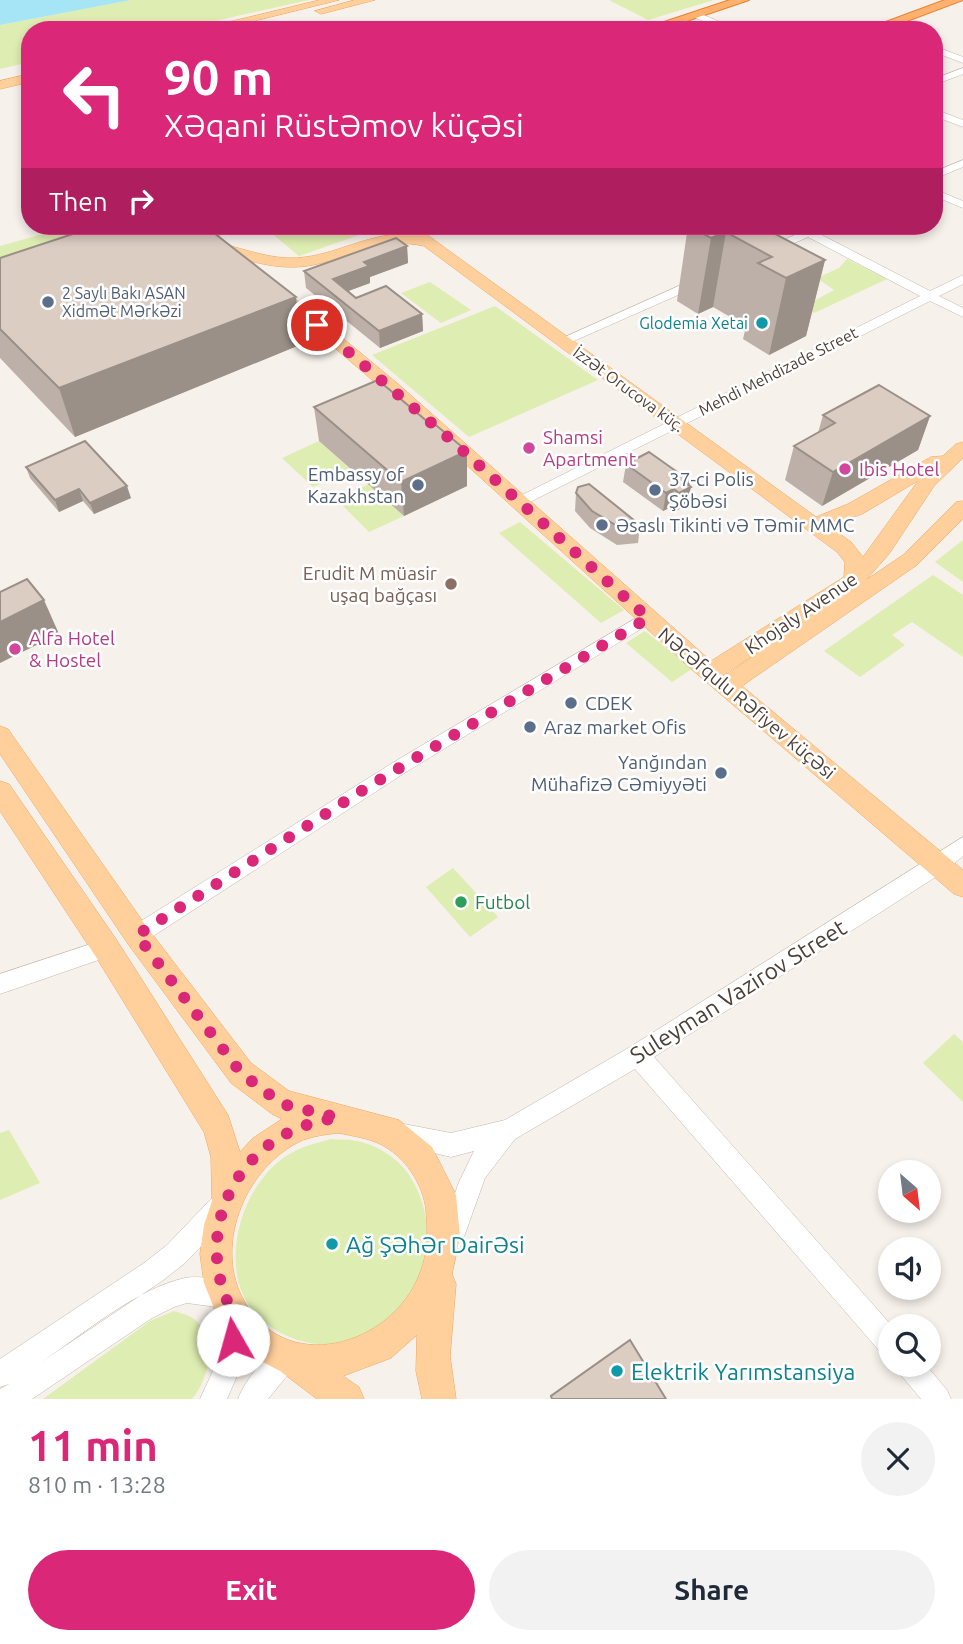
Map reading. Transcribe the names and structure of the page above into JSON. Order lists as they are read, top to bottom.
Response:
{
  "streets": {
    "main road": ["İzzət Orucova küç.", "Khojaly Avenue", "Nəcəfqulu Rəfiyev küçəsi"],
    "street": ["Mehdi Mehdizade Street", "Suleyman Vazirov Street"]
  },
  "crossings": [
    ["Mehdi Mehdizade Street", "İzzət Orucova küç."],
    ["Mehdi Mehdizade Street", "Nəcəfqulu Rəfiyev küçəsi"],
    ["Khojaly Avenue", "Nəcəfqulu Rəfiyev küçəsi"],
    ["Nəcəfqulu Rəfiyev küçəsi", "Suleyman Vazirov Street"]
  ],
  "places": [
    "2 Saylı Bakı ASAN Xidmət Mərkəzi",
    "Glodemia Xetai",
    "Shamsi Apartment",
    "Ibis Hotel",
    "Embassy of Kazakhstan",
    "37-ci Polis Şöbəsi",
    "Əsaslı Tikinti və Təmir MMC",
    "Erudit M müasir uşaq bağçası",
    "Alfa Hotel & Hostel",
    "CDEK",
    "Araz market Ofis",
    "Yanğından Mühafizə Cəmiyyəti",
    "Futbol",
    "Ağ Şəhər Dairəsi",
    "Elektrik Yarımstansiya"
  ],
  "north": "bottom right",
  "page": {
    "turn": ["90 m", "Xəqani Rüstəmov küçəsi"],
    "then": "Then",
    "heading": ["11 min", "810 m · 13:28"],
    "buttons": ["Exit", "Share"]
  }
}
